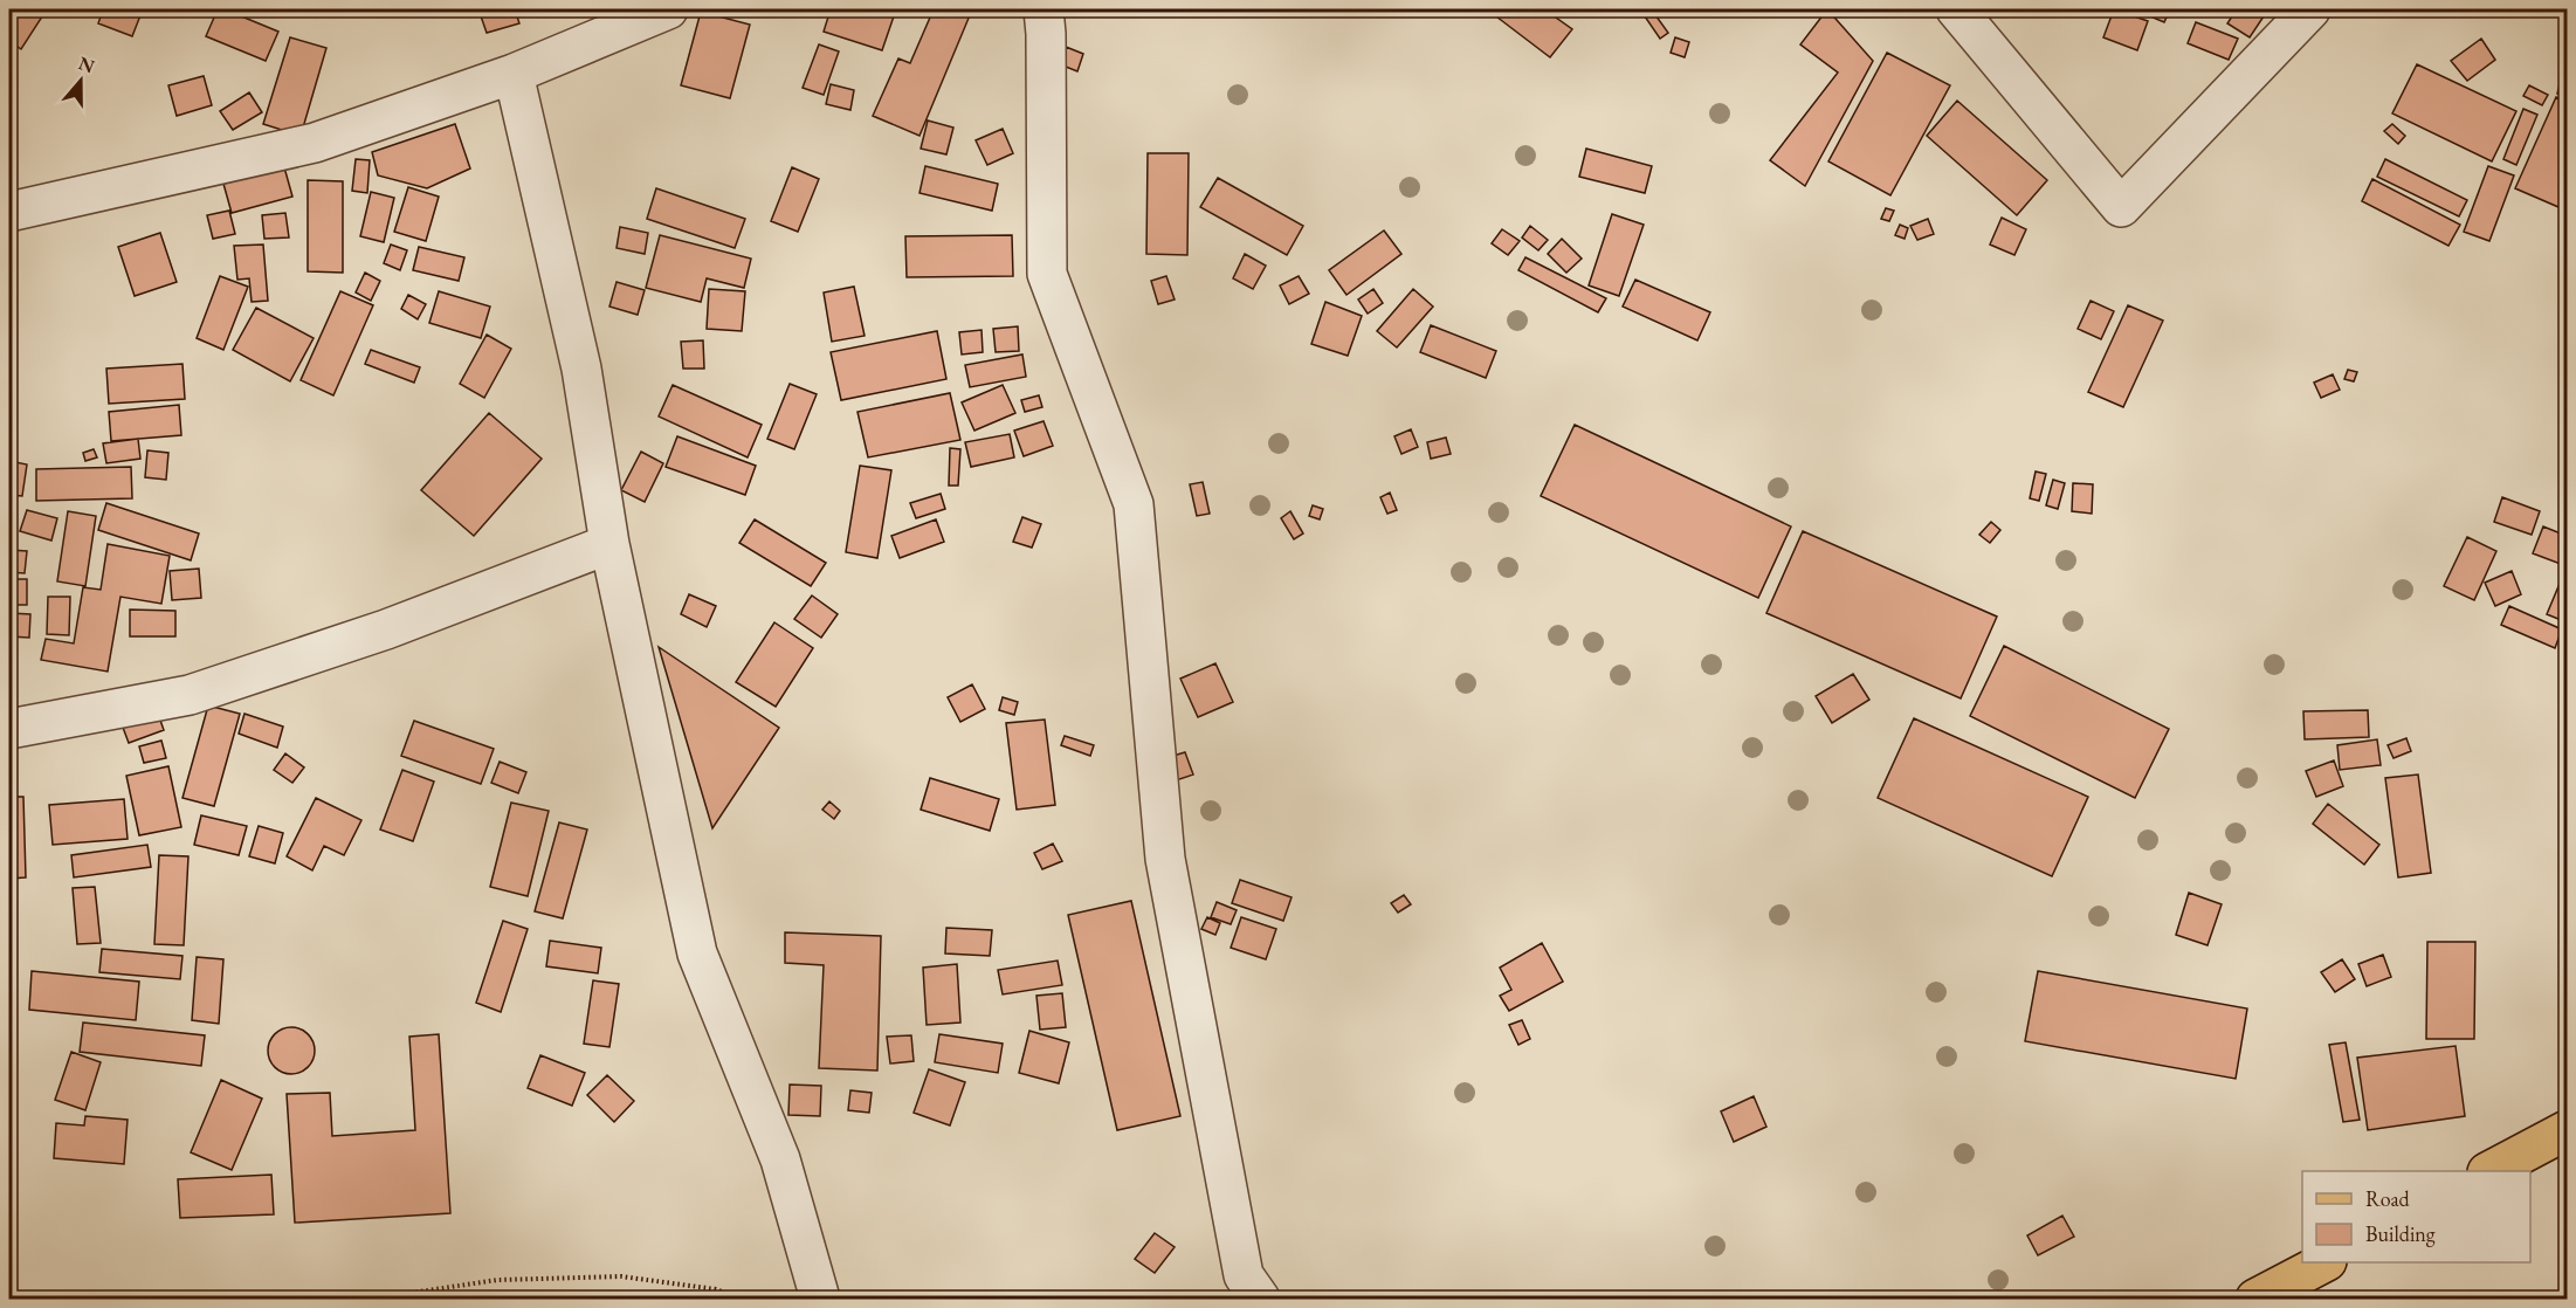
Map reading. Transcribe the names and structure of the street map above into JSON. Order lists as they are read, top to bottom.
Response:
{
  "legend": ["Road", "Building"],
  "north": "top"
}
